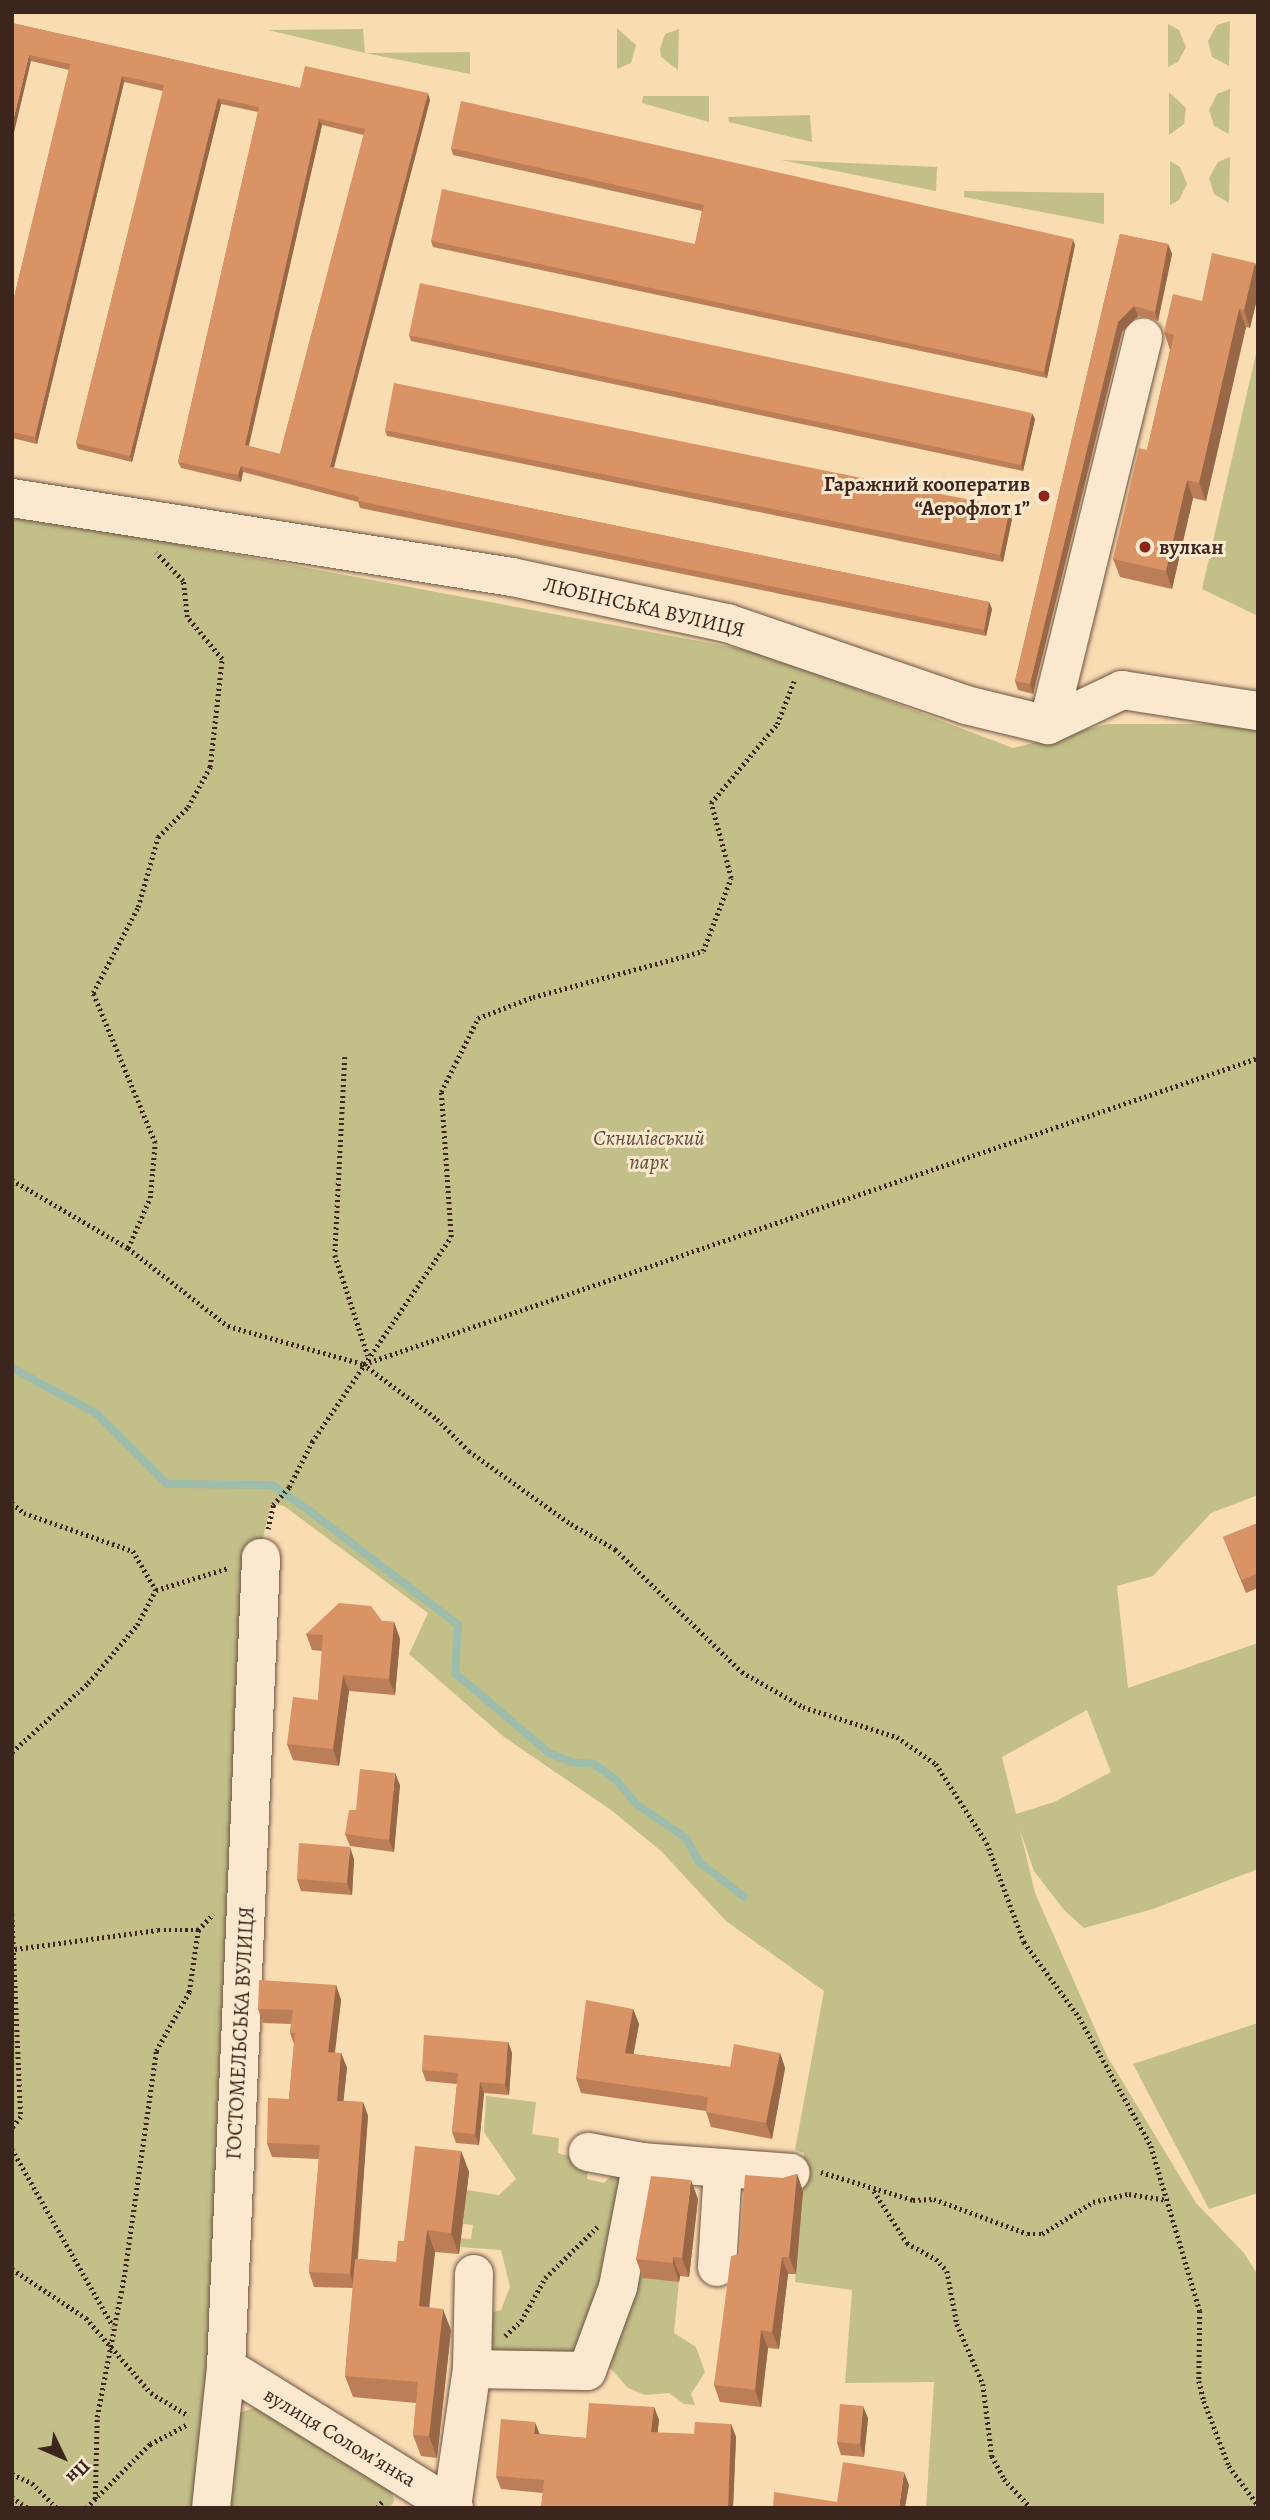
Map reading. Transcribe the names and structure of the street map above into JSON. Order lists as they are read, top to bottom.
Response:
{
  "streets": {
    "street": ["ЛЮБІНСЬКА ВУЛИЦЯ", "ГОСТОМЕЛЬСЬКА ВУЛИЦЯ", "вулиця Соломʼянка"]
  },
  "crossings": [
    ["ГОСТОМЕЛЬСЬКА ВУЛИЦЯ", "вулиця Соломʼянка"]
  ],
  "parks": ["Скнилівський парк"],
  "places": ["Гаражний кооператив “Аерофлот 1”", "вулкан"],
  "north": "bottom right"
}
